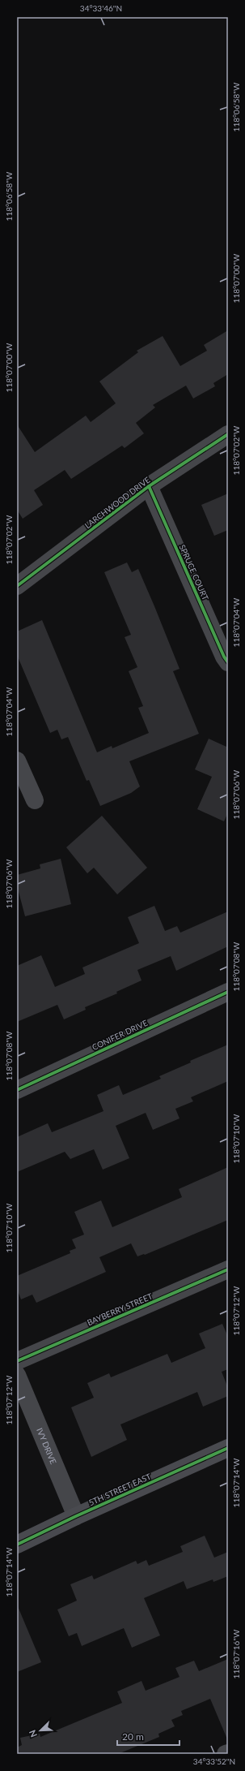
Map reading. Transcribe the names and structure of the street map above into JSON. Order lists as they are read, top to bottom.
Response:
{
  "streets": {
    "street": [
      "LARCHWOOD DRIVE",
      "SPRUCE COURT",
      "CONIFER DRIVE",
      "BAYBERRY STREET",
      "IVY DRIVE",
      "5TH STREET EAST"
    ]
  },
  "crossings": [
    ["LARCHWOOD DRIVE", "SPRUCE COURT"],
    ["IVY DRIVE", "5TH STREET EAST"]
  ],
  "scale_bar": "20 m",
  "north": "bottom left",
  "coordinates": [
    "34°33'46\"N",
    "118°06'58\"W",
    "118°07'00\"W",
    "118°07'02\"W",
    "118°07'04\"W",
    "118°07'06\"W",
    "118°07'08\"W",
    "118°07'10\"W",
    "118°07'12\"W",
    "118°07'14\"W",
    "118°07'16\"W",
    "34°33'52\"N"
  ]
}
